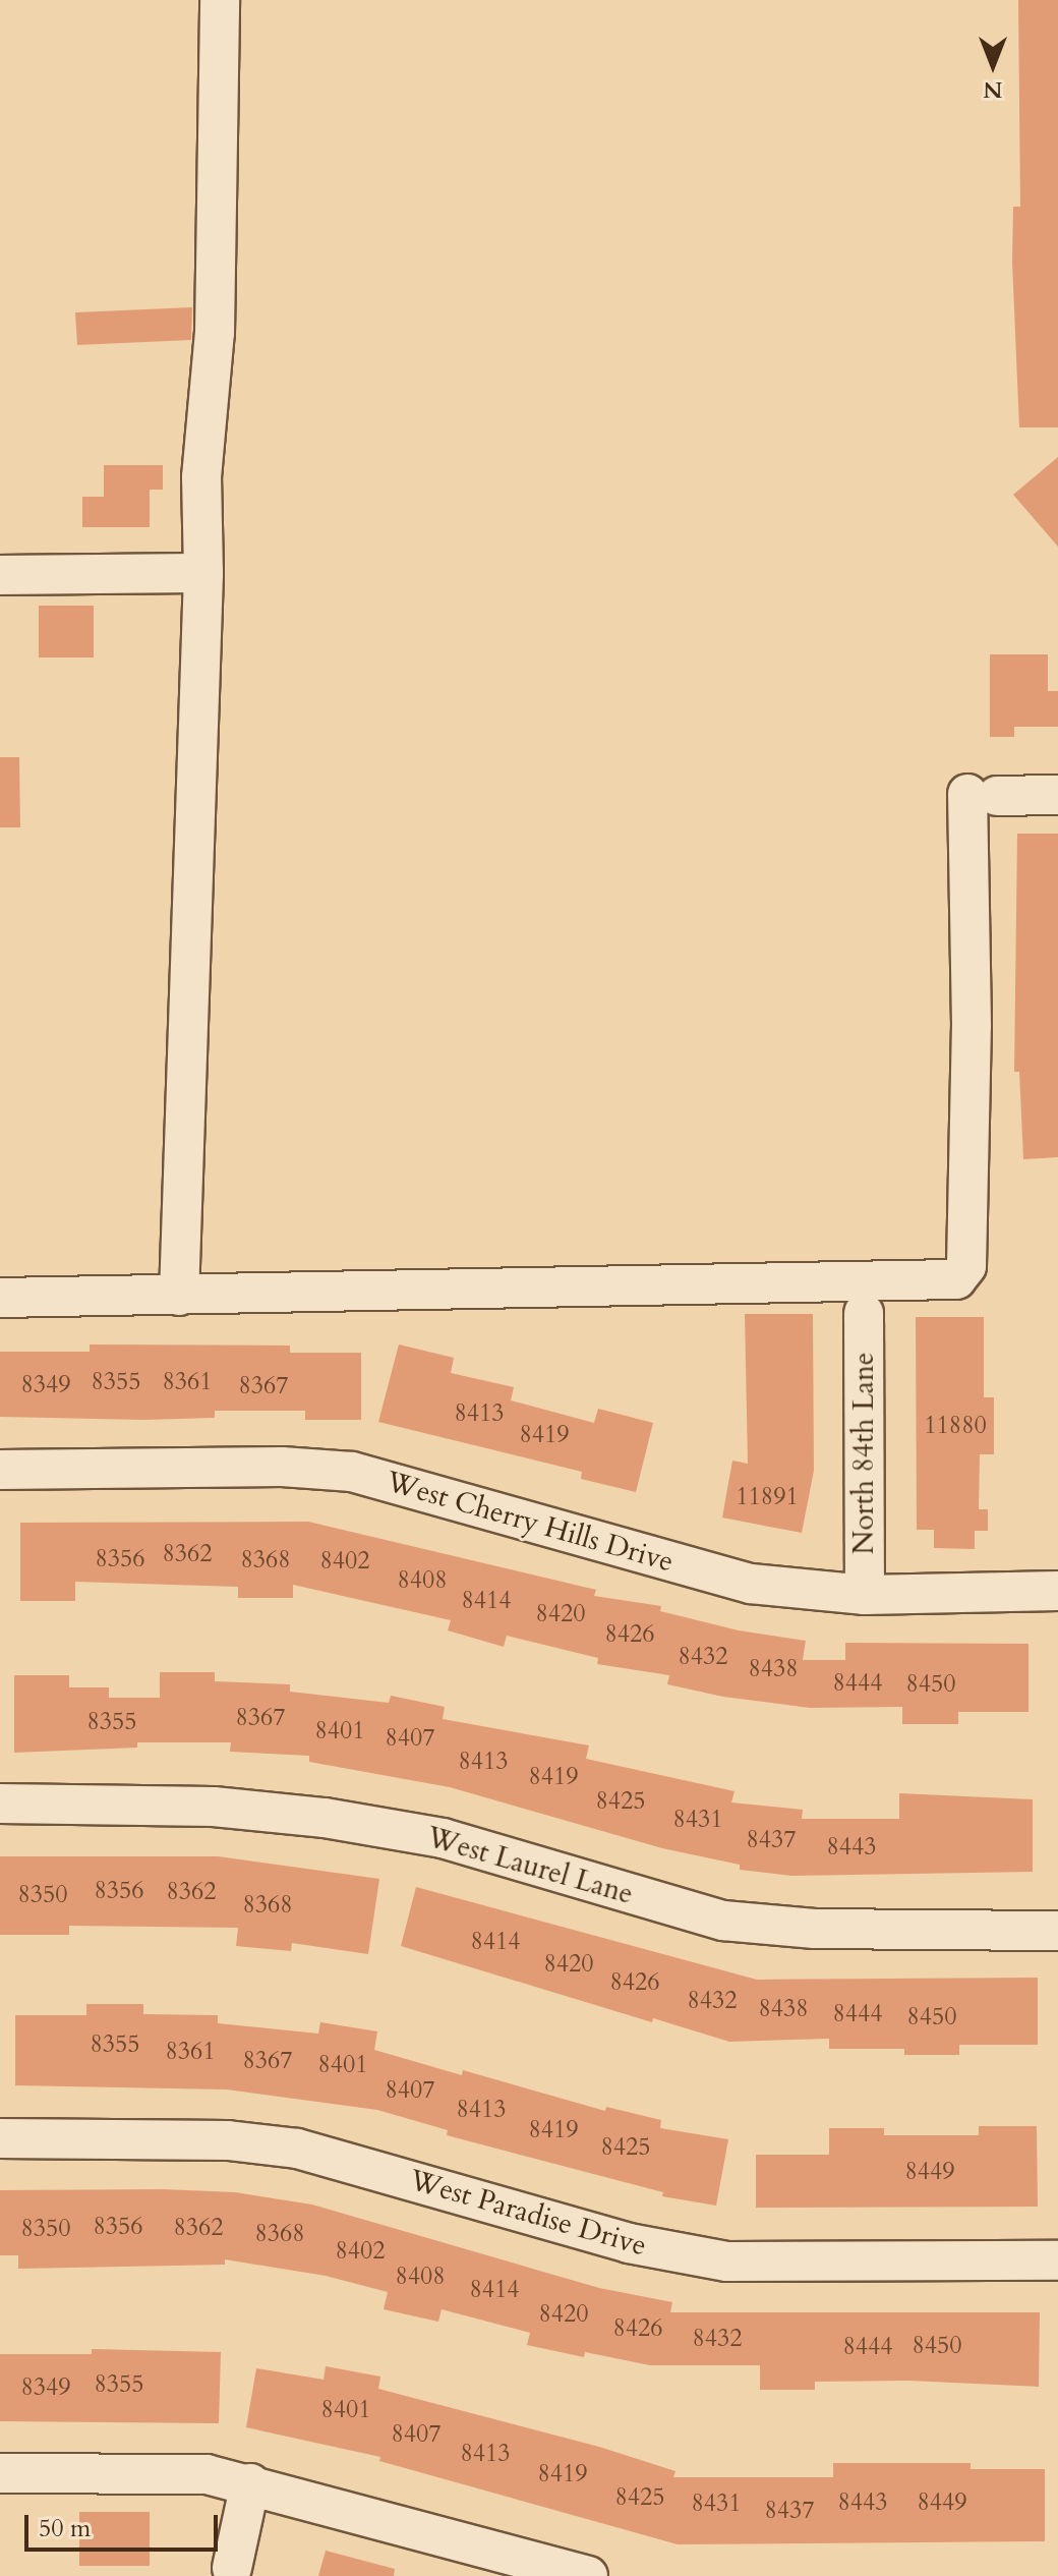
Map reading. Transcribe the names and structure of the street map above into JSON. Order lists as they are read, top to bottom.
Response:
{
  "streets": {
    "street": [
      "North 84th Lane",
      "West Cherry Hills Drive",
      "West Laurel Lane",
      "West Paradise Drive"
    ]
  },
  "crossings": [
    ["North 84th Lane", "West Cherry Hills Drive"]
  ],
  "house_numbers": [
    "8355",
    "8361",
    "8349",
    "8367",
    "8413",
    "11880",
    "8419",
    "11891",
    "8362",
    "8356",
    "8368",
    "8402",
    "8408",
    "8414",
    "8420",
    "8426",
    "8432",
    "8438",
    "8444",
    "8450",
    "8367",
    "8355",
    "8401",
    "8407",
    "8413",
    "8419",
    "8425",
    "8431",
    "8437",
    "8443",
    "8356",
    "8362",
    "8350",
    "8368",
    "8414",
    "8420",
    "8426",
    "8432",
    "8438",
    "8444",
    "8450",
    "8355",
    "8361",
    "8367",
    "8401",
    "8407",
    "8413",
    "8419",
    "8425",
    "8449",
    "8356",
    "8362",
    "8350",
    "8368",
    "8402",
    "8408",
    "8414",
    "8420",
    "8426",
    "8432",
    "8450",
    "8444",
    "8355",
    "8349",
    "8401",
    "8407",
    "8413",
    "8419",
    "8425",
    "8443",
    "8449",
    "8431",
    "8437"
  ],
  "scale_bar": "50 m",
  "north": "bottom"
}
